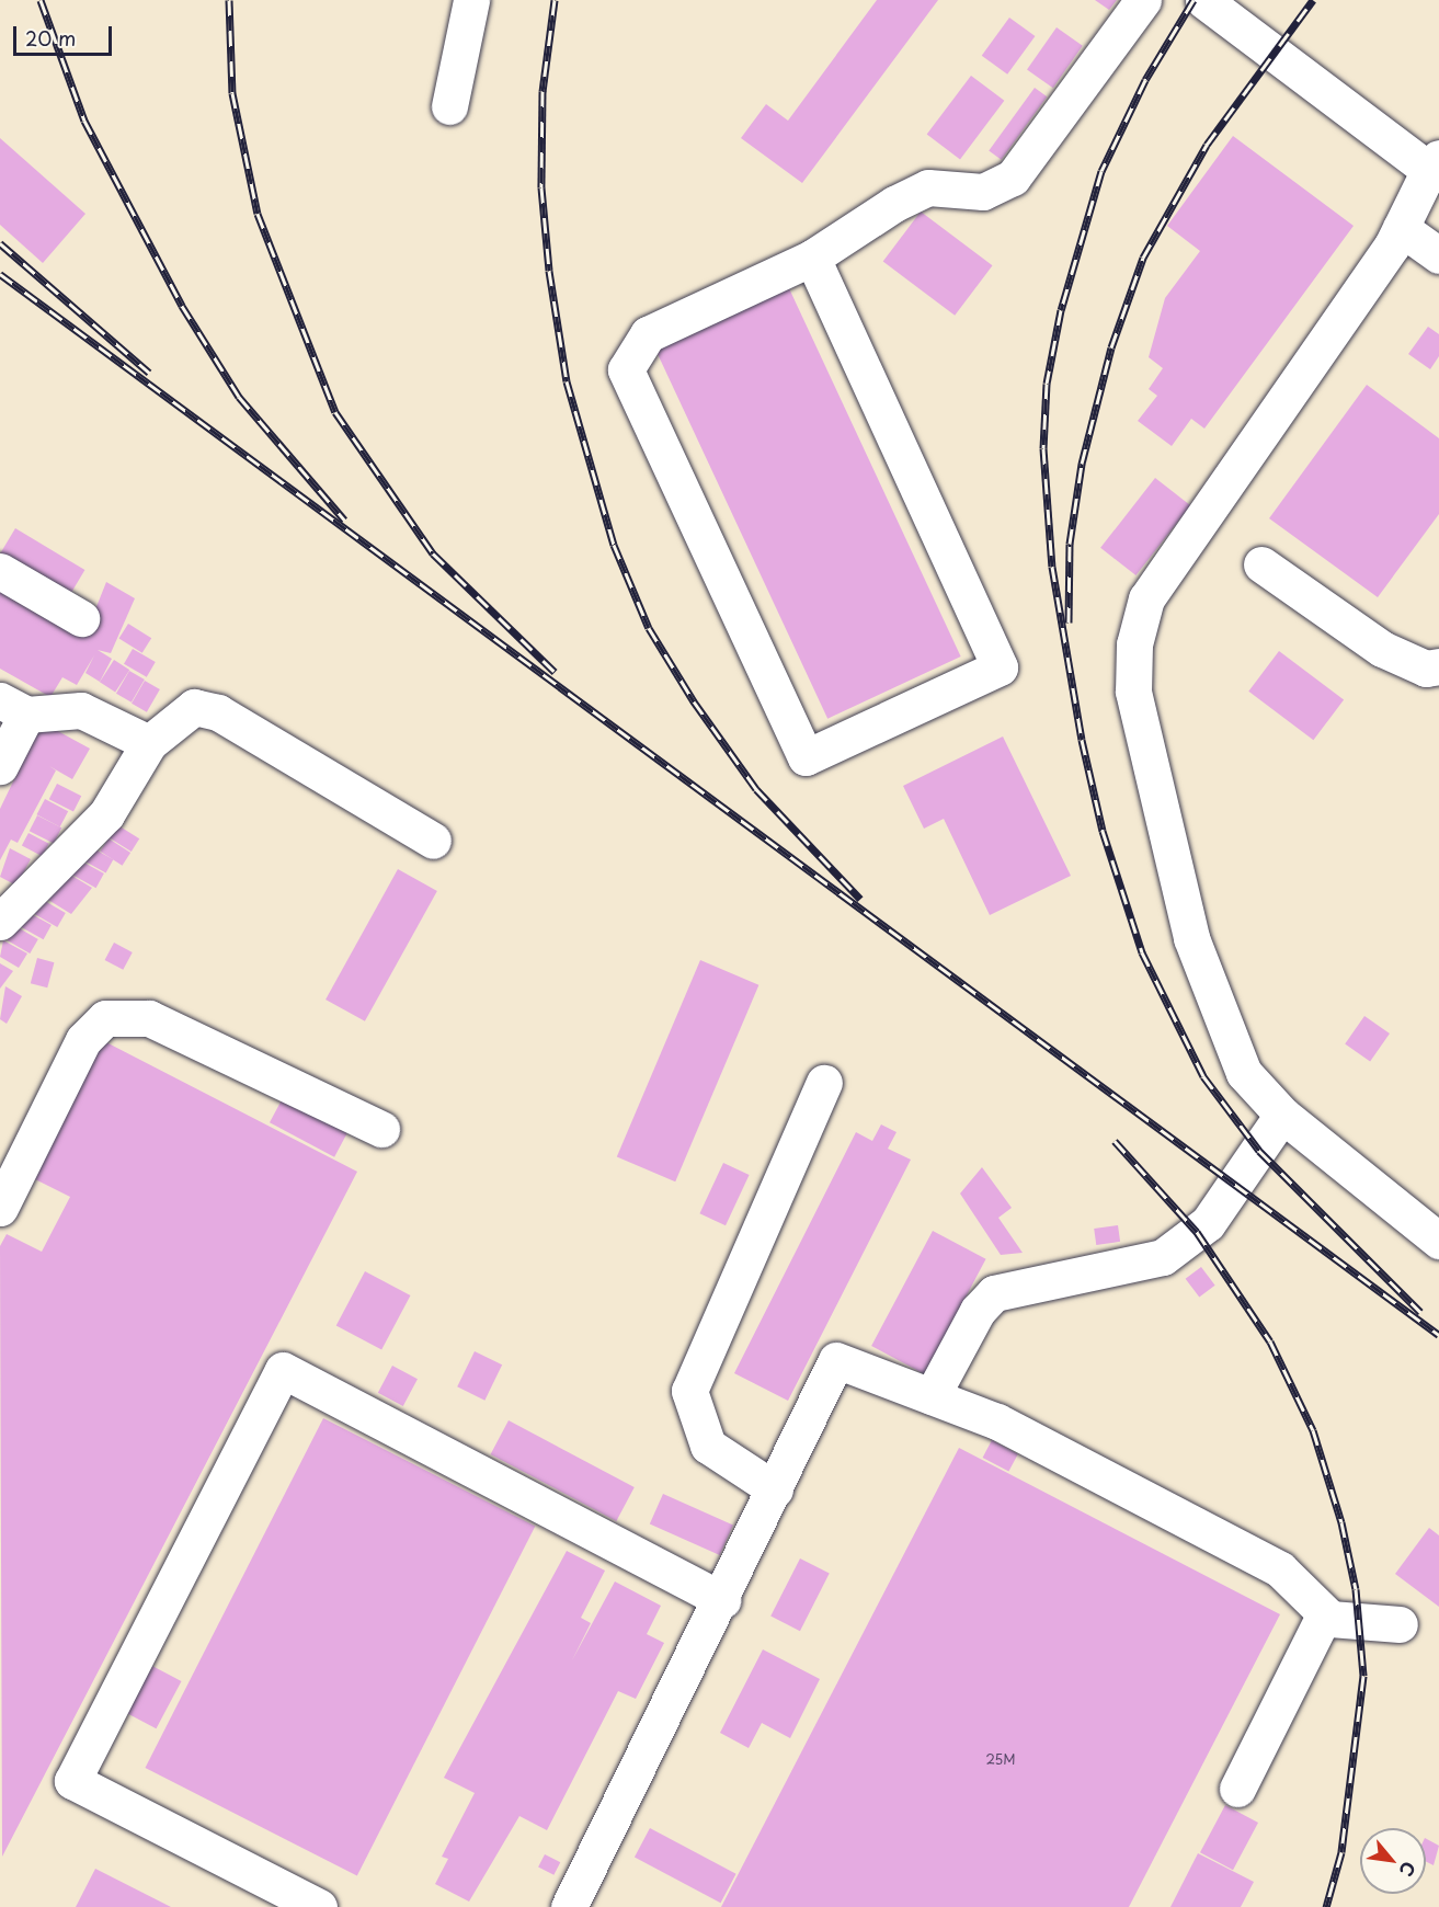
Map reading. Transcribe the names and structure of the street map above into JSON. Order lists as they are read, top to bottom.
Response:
{
  "house_numbers": ["25М"],
  "scale_bar": "20 m",
  "north": "bottom right"
}
